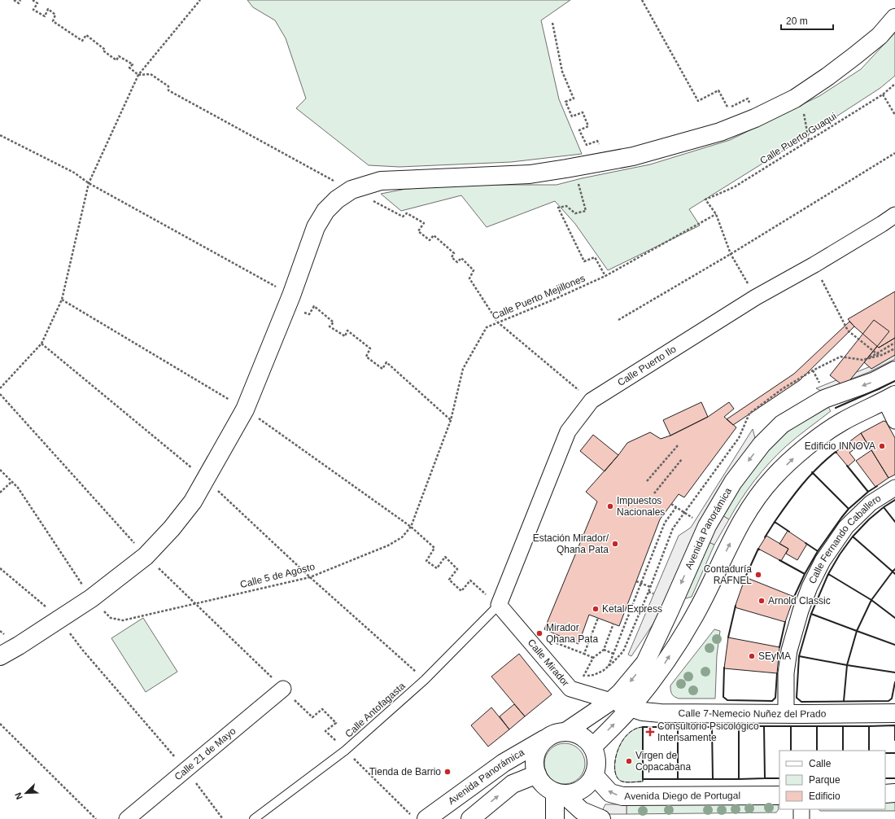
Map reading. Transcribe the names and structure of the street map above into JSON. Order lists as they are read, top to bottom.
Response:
{
  "streets": {
    "main road": ["Avenida Panorámica", "Calle 7-Nemecio Nuñez del Prado", "Avenida Diego de Portugal"],
    "street": [
      "Calle Puerto Ilo",
      "Calle Fernando Caballero",
      "Calle Mirador",
      "Calle 21 de Mayo"
    ],
    "lane": ["Calle Antofagasta"],
    "path": ["Calle Puerto Guaqui", "Calle Puerto Mejillones", "Calle 5 de Agosto"]
  },
  "crossings": [
    ["Calle Puerto Guaqui", "Calle Puerto Mejillones"],
    ["Calle Puerto Mejillones", "Calle 5 de Agosto"],
    ["Calle Puerto Ilo", "Calle Mirador"],
    ["Calle Puerto Ilo", "Calle Antofagasta"],
    ["Avenida Panorámica", "Calle Mirador"],
    ["Avenida Panorámica", "Calle 7-Nemecio Nuñez del Prado"],
    ["Avenida Panorámica", "Avenida Diego de Portugal"],
    ["Calle Fernando Caballero", "Calle 7-Nemecio Nuñez del Prado"],
    ["Calle Mirador", "Calle Antofagasta"],
    ["Calle Mirador", "Calle 7-Nemecio Nuñez del Prado"]
  ],
  "one_way": ["Avenida Diego de Portugal"],
  "places": {
    "other": [
      "Edificio INNOVA",
      "Impuestos Nacionales",
      "Estación Mirador/ Qhana Pata",
      "Contaduría RAFNEL",
      "Arnold Classic",
      "Ketal Express",
      "Mirador Qhana Pata",
      "SEyMA",
      "Virgen de Copacabana",
      "Tienda de Barrio"
    ],
    "health": ["Consultorio Psicológico Intensamente"]
  },
  "legend": ["Calle", "Parque", "Edificio"],
  "scale_bar": "20 m",
  "north": "bottom left"
}
